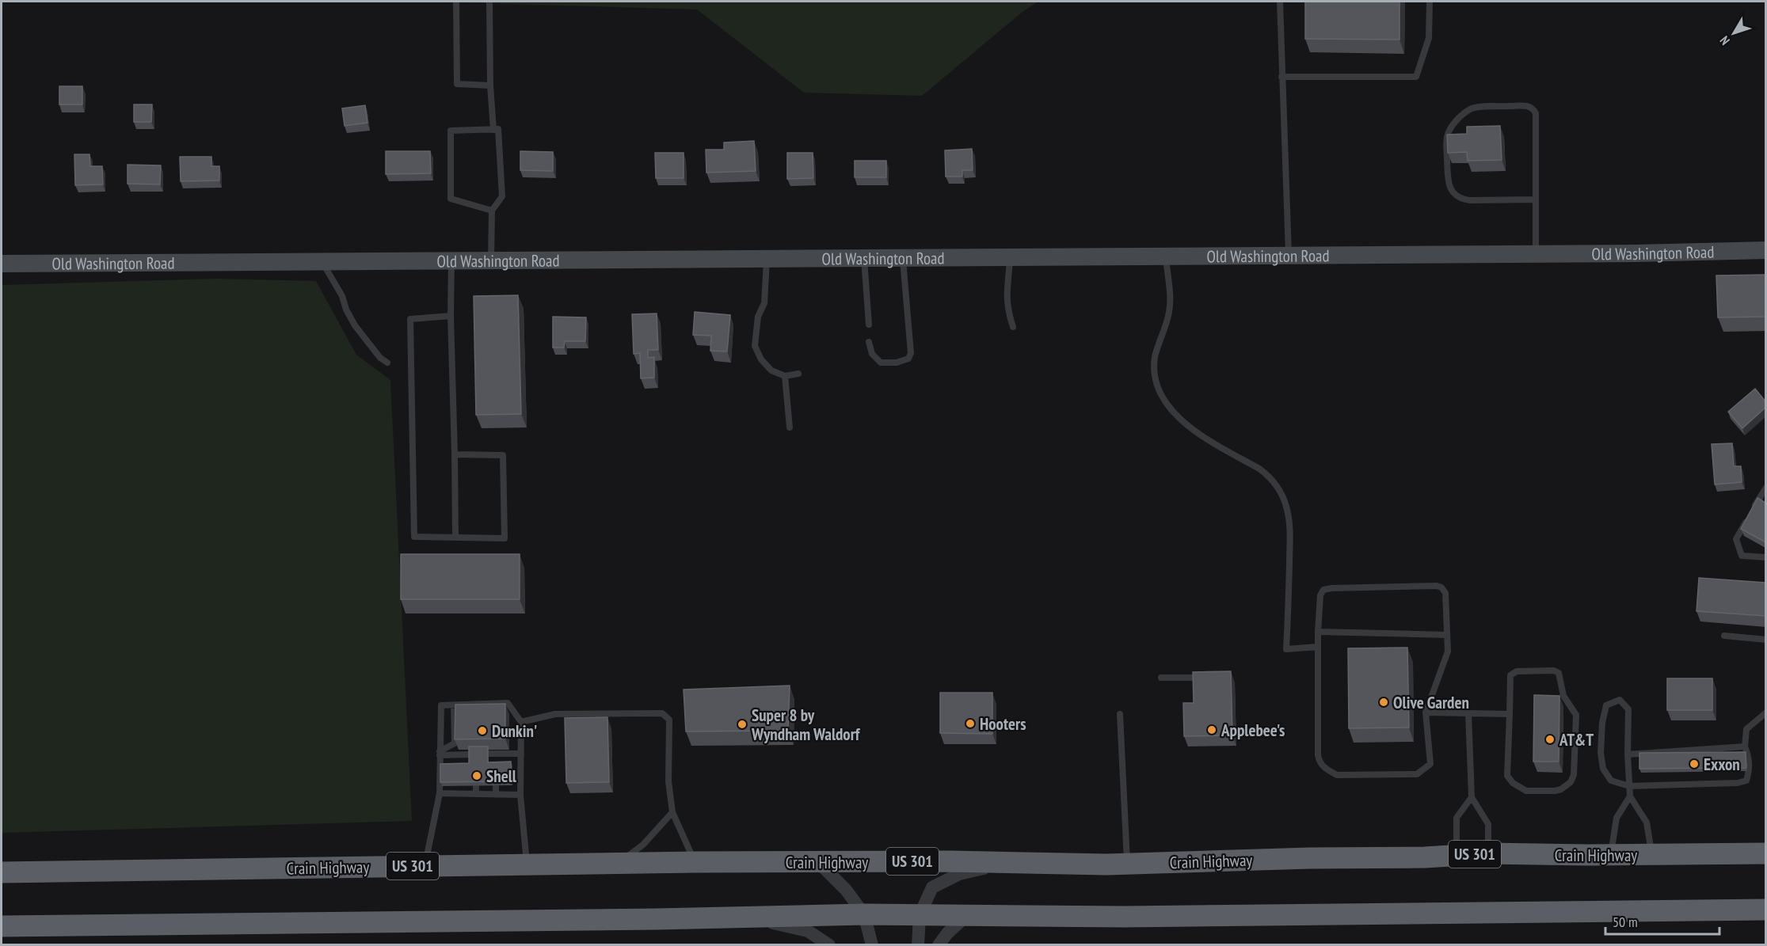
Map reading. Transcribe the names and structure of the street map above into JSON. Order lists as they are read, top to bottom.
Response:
{
  "streets": {
    "highway": ["US 301", "Crain Highway"],
    "main road": ["Old Washington Road"]
  },
  "places": [
    "Olive Garden",
    "Hooters",
    "Super 8 by Wyndham Waldorf",
    "Applebee's",
    "Dunkin'",
    "AT&T",
    "Exxon",
    "Shell"
  ],
  "scale_bar": "50 m",
  "north": "bottom left"
}
